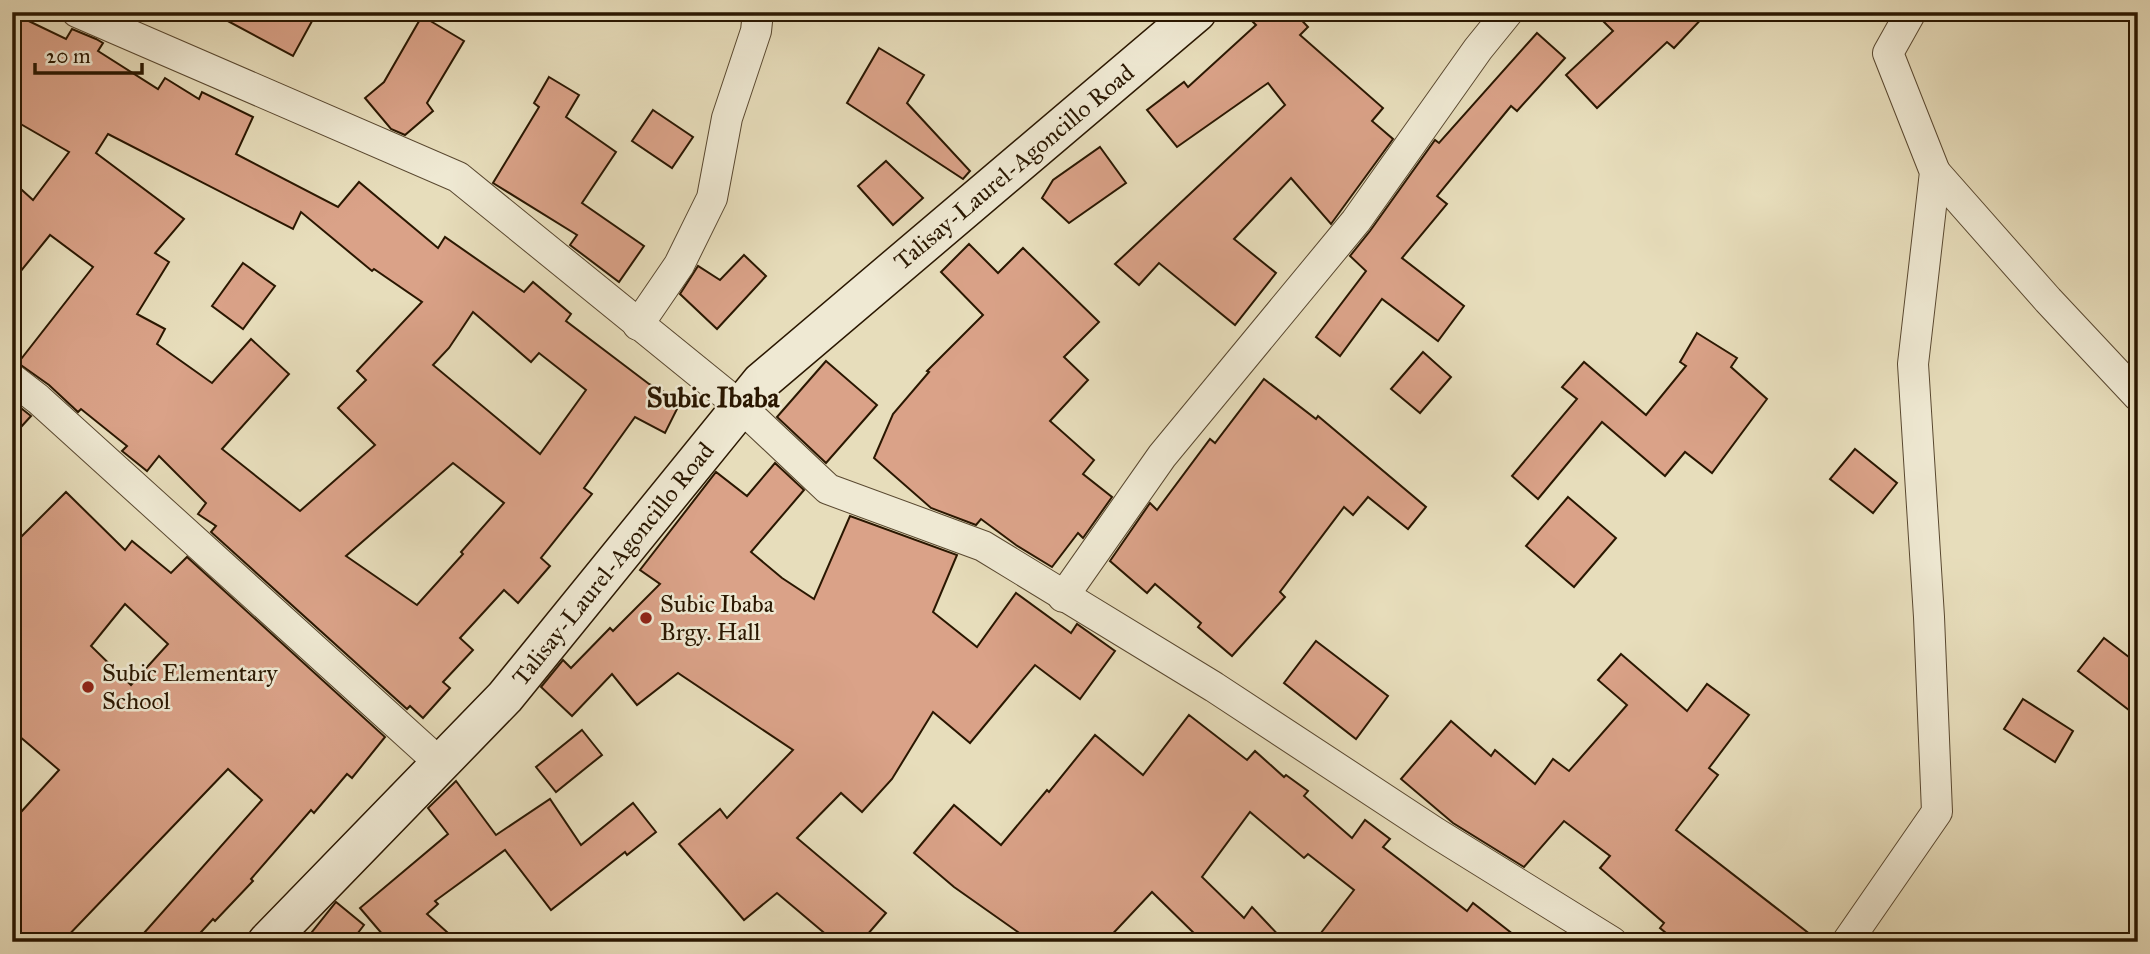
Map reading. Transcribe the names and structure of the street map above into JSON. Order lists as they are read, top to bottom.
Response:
{
  "streets": {
    "main road": ["Talisay-Laurel-Agoncillo Road"]
  },
  "districts": ["Subic Ibaba"],
  "places": ["Subic Ibaba Brgy. Hall", "Subic Elementary School"],
  "scale_bar": "20 m"
}
